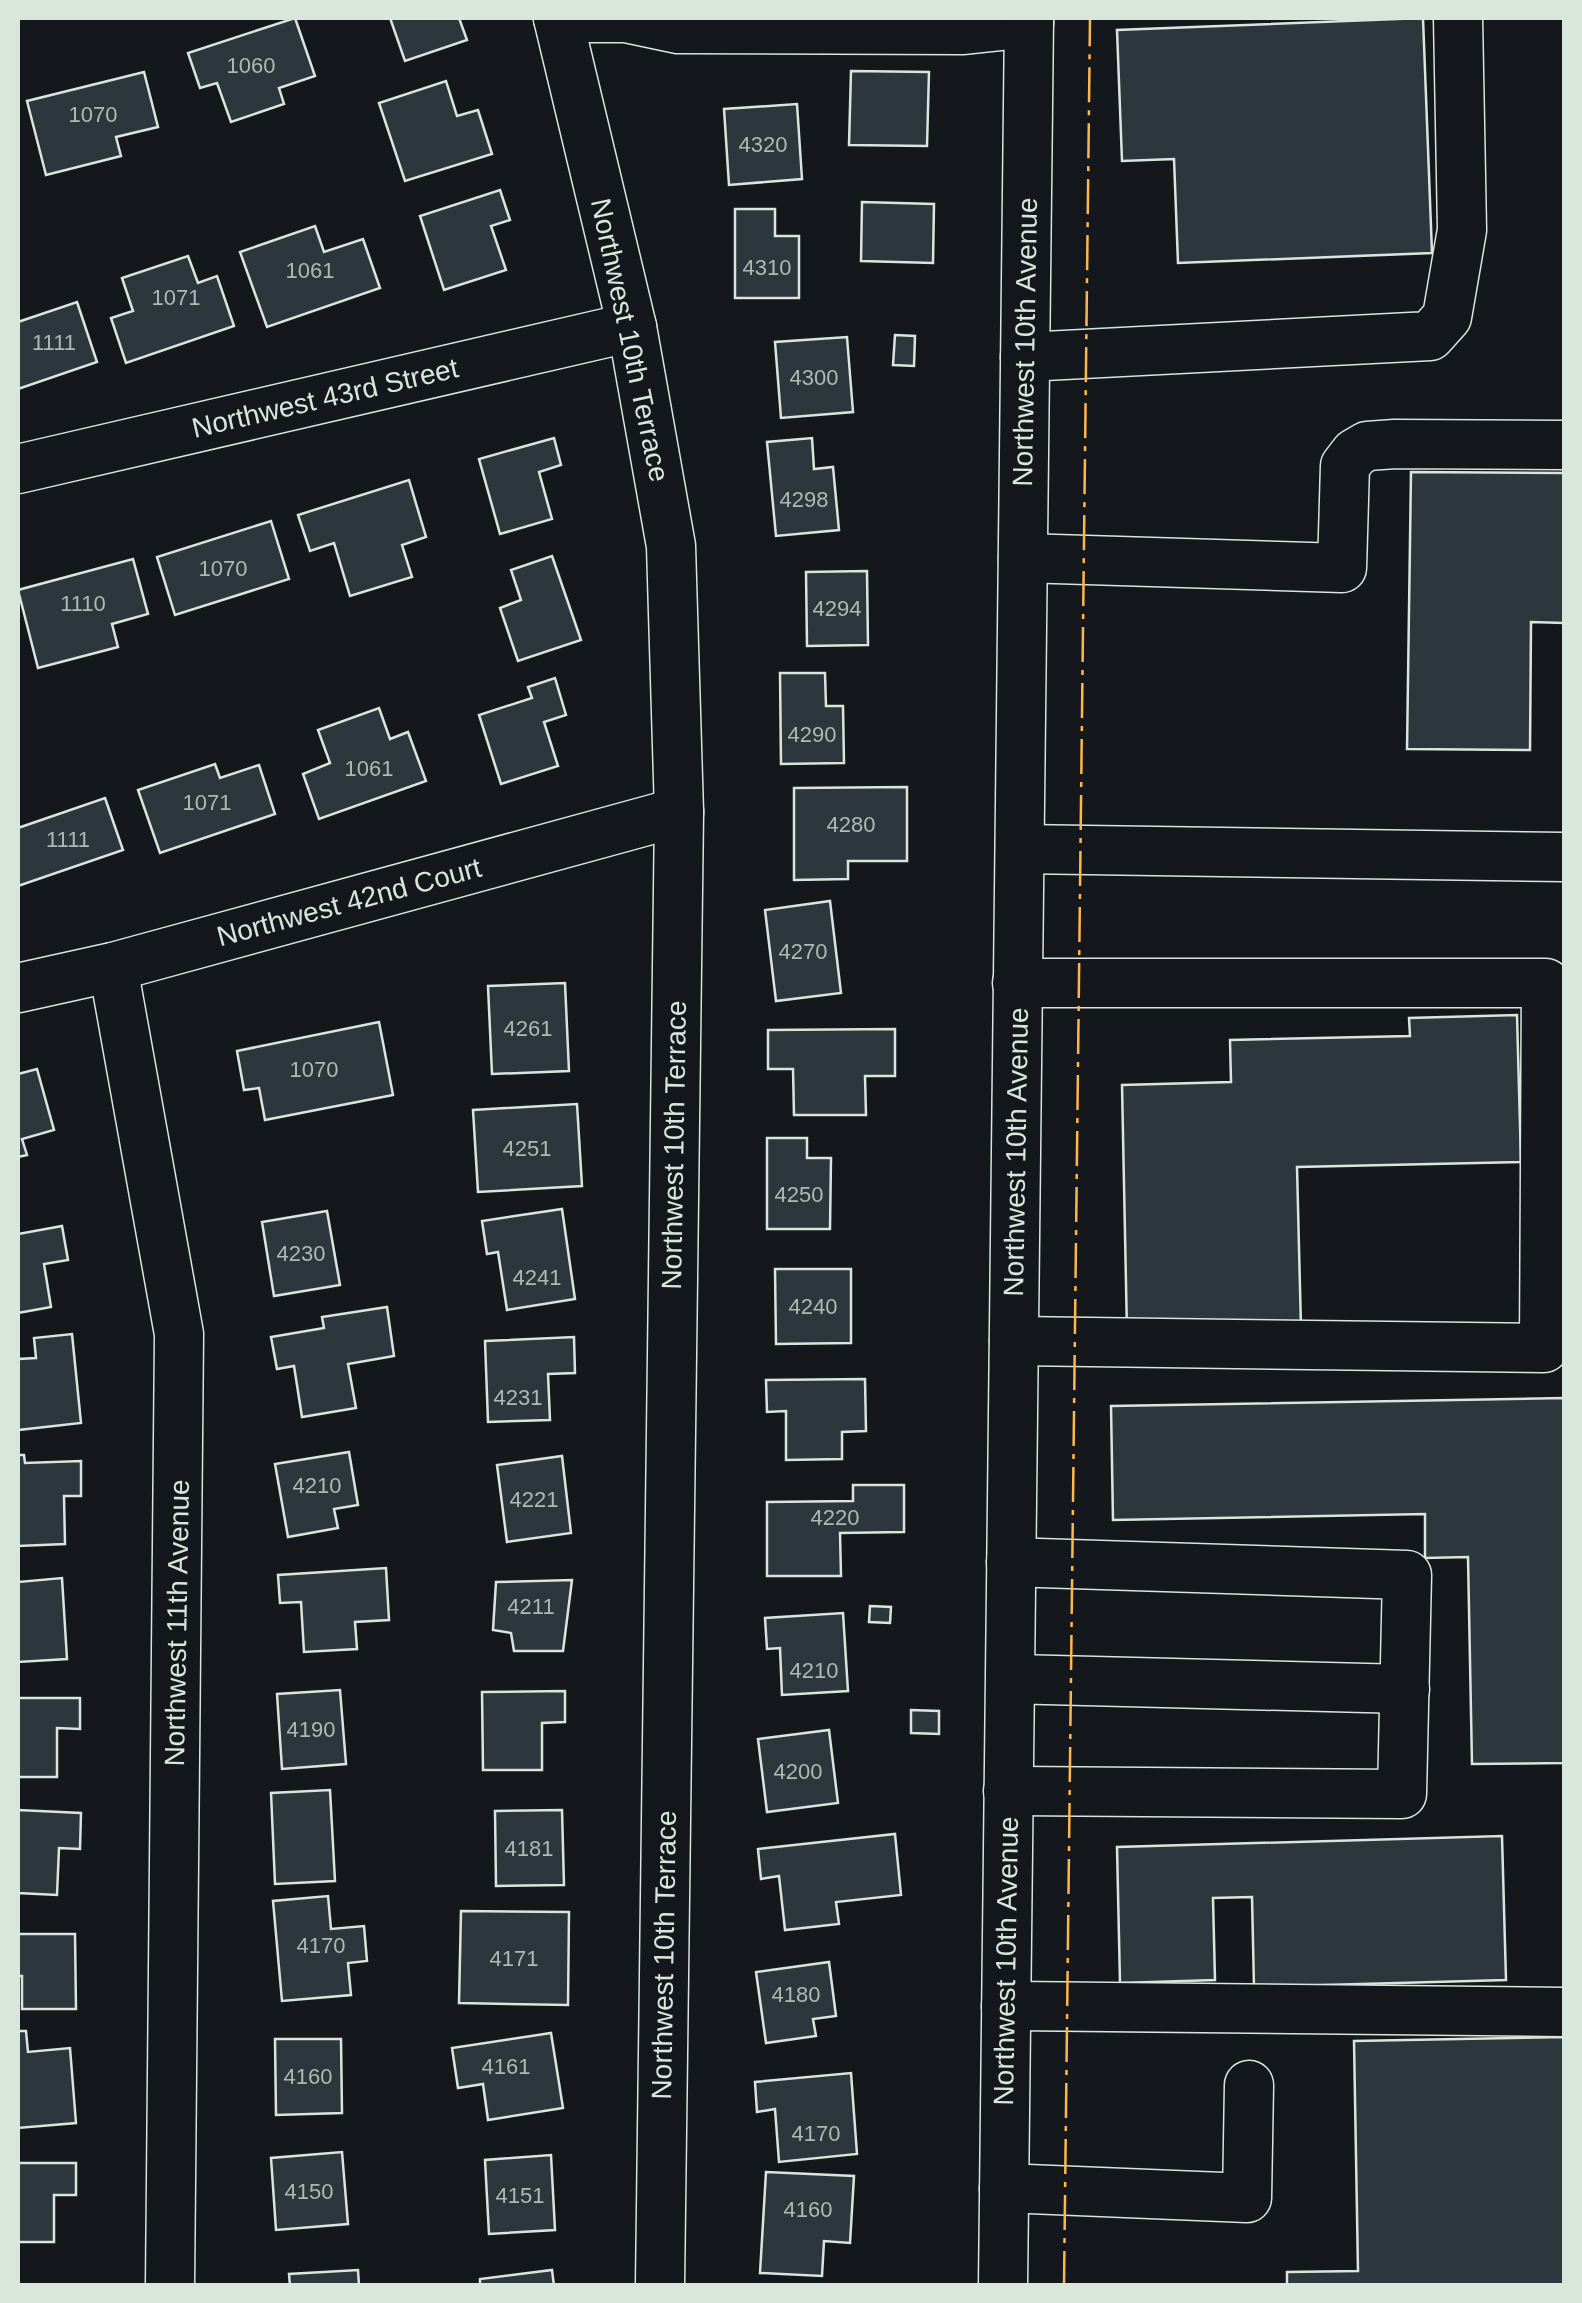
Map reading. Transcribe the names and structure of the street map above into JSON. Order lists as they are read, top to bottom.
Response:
{
  "streets": {
    "street": [
      "Northwest 10th Terrace",
      "Northwest 10th Avenue",
      "Northwest 43rd Street",
      "Northwest 42nd Court",
      "Northwest 11th Avenue"
    ]
  },
  "crossings": [
    ["Northwest 10th Terrace", "Northwest 43rd Street"],
    ["Northwest 10th Terrace", "Northwest 42nd Court"],
    ["Northwest 42nd Court", "Northwest 11th Avenue"]
  ],
  "house_numbers": [
    "1060",
    "1070",
    "4320",
    "4310",
    "1061",
    "1071",
    "1111",
    "4300",
    "4298",
    "1070",
    "1110",
    "4294",
    "4290",
    "1061",
    "1071",
    "4280",
    "1111",
    "4270",
    "4261",
    "1070",
    "4251",
    "4250",
    "4230",
    "4241",
    "4240",
    "4231",
    "4210",
    "4221",
    "4220",
    "4211",
    "4210",
    "4190",
    "4200",
    "4181",
    "4170",
    "4171",
    "4180",
    "4161",
    "4160",
    "4170",
    "4150",
    "4151",
    "4160"
  ]
}
